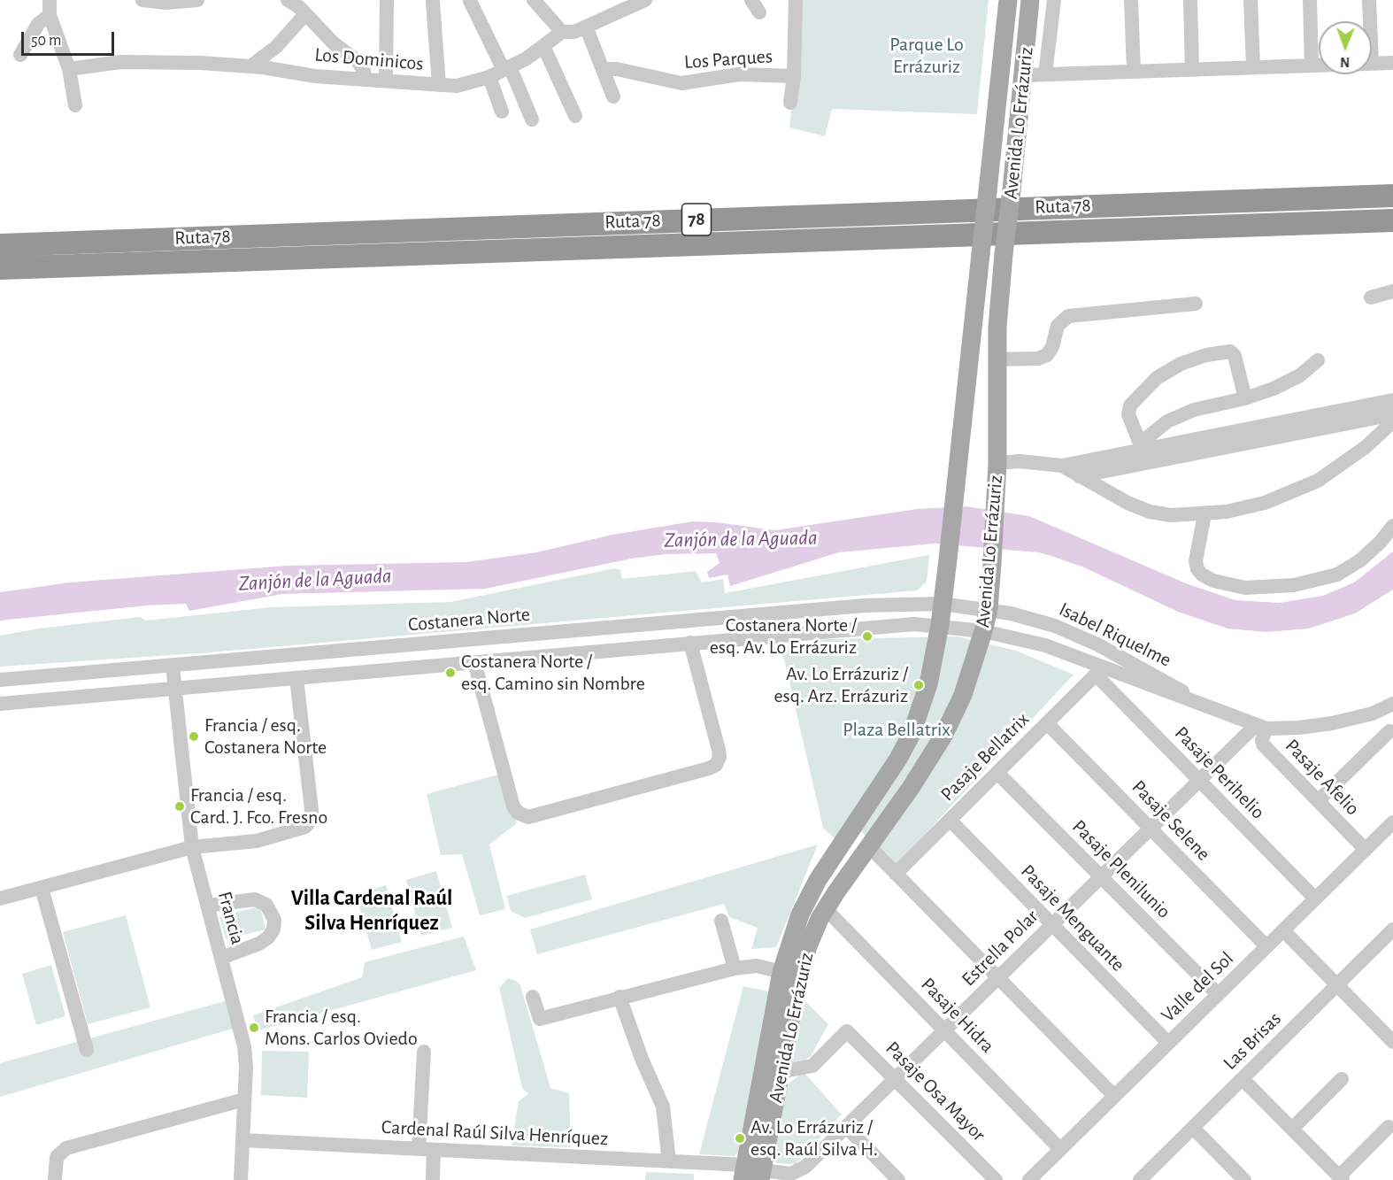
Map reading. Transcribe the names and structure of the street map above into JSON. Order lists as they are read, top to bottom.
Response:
{
  "streets": {
    "highway": ["Ruta 78", "78"],
    "main road": ["Avenida Lo Errázuriz"],
    "street": [
      "Los Dominicos",
      "Los Parques",
      "Costanera Norte",
      "Isabel Riquelme",
      "Pasaje Bellatrix",
      "Pasaje Perihelio",
      "Pasaje Afelio",
      "Pasaje Selene",
      "Pasaje Plenilunio",
      "Francia",
      "Pasaje Menguante",
      "Estrella Polar",
      "Valle del Sol",
      "Pasaje Hidra",
      "Las Brisas",
      "Pasaje Osa Mayor",
      "Cardenal Raúl Silva Henríquez"
    ]
  },
  "crossings": [
    ["Avenida Lo Errázuriz", "Costanera Norte"],
    ["Avenida Lo Errázuriz", "Isabel Riquelme"],
    ["Avenida Lo Errázuriz", "Estrella Polar"],
    ["Avenida Lo Errázuriz", "Pasaje Hidra"],
    ["Avenida Lo Errázuriz", "Pasaje Osa Mayor"],
    ["Avenida Lo Errázuriz", "Cardenal Raúl Silva Henríquez"],
    ["Costanera Norte", "Isabel Riquelme"],
    ["Costanera Norte", "Francia"],
    ["Isabel Riquelme", "Pasaje Bellatrix"],
    ["Isabel Riquelme", "Pasaje Perihelio"],
    ["Isabel Riquelme", "Pasaje Afelio"],
    ["Isabel Riquelme", "Estrella Polar"],
    ["Pasaje Bellatrix", "Pasaje Perihelio"],
    ["Pasaje Bellatrix", "Pasaje Selene"],
    ["Pasaje Bellatrix", "Pasaje Plenilunio"],
    ["Pasaje Bellatrix", "Pasaje Menguante"],
    ["Pasaje Perihelio", "Estrella Polar"],
    ["Pasaje Perihelio", "Valle del Sol"],
    ["Pasaje Afelio", "Estrella Polar"],
    ["Pasaje Afelio", "Valle del Sol"],
    ["Pasaje Selene", "Estrella Polar"],
    ["Pasaje Selene", "Valle del Sol"],
    ["Pasaje Plenilunio", "Estrella Polar"],
    ["Pasaje Plenilunio", "Valle del Sol"],
    ["Francia", "Cardenal Raúl Silva Henríquez"],
    ["Pasaje Menguante", "Estrella Polar"],
    ["Pasaje Menguante", "Valle del Sol"],
    ["Estrella Polar", "Pasaje Hidra"],
    ["Estrella Polar", "Pasaje Osa Mayor"],
    ["Estrella Polar", "Cardenal Raúl Silva Henríquez"],
    ["Valle del Sol", "Pasaje Hidra"]
  ],
  "districts": ["Villa Cardenal Raúl Silva Henríquez"],
  "water": ["Zanjón de la Aguada"],
  "parks": ["Parque Lo Errázuriz", "Plaza Bellatrix"],
  "places": [
    "Costanera Norte / esq. Av. Lo Errázuriz",
    "Costanera Norte / esq. Camino sin Nombre",
    "Av. Lo Errázuriz / esq. Arz. Errázuriz",
    "Francia / esq. Costanera Norte",
    "Francia / esq. Card. J. Fco. Fresno",
    "Francia / esq. Mons. Carlos Oviedo",
    "Av. Lo Errázuriz / esq. Raúl Silva H."
  ],
  "scale_bar": "50 m",
  "north": "bottom"
}
